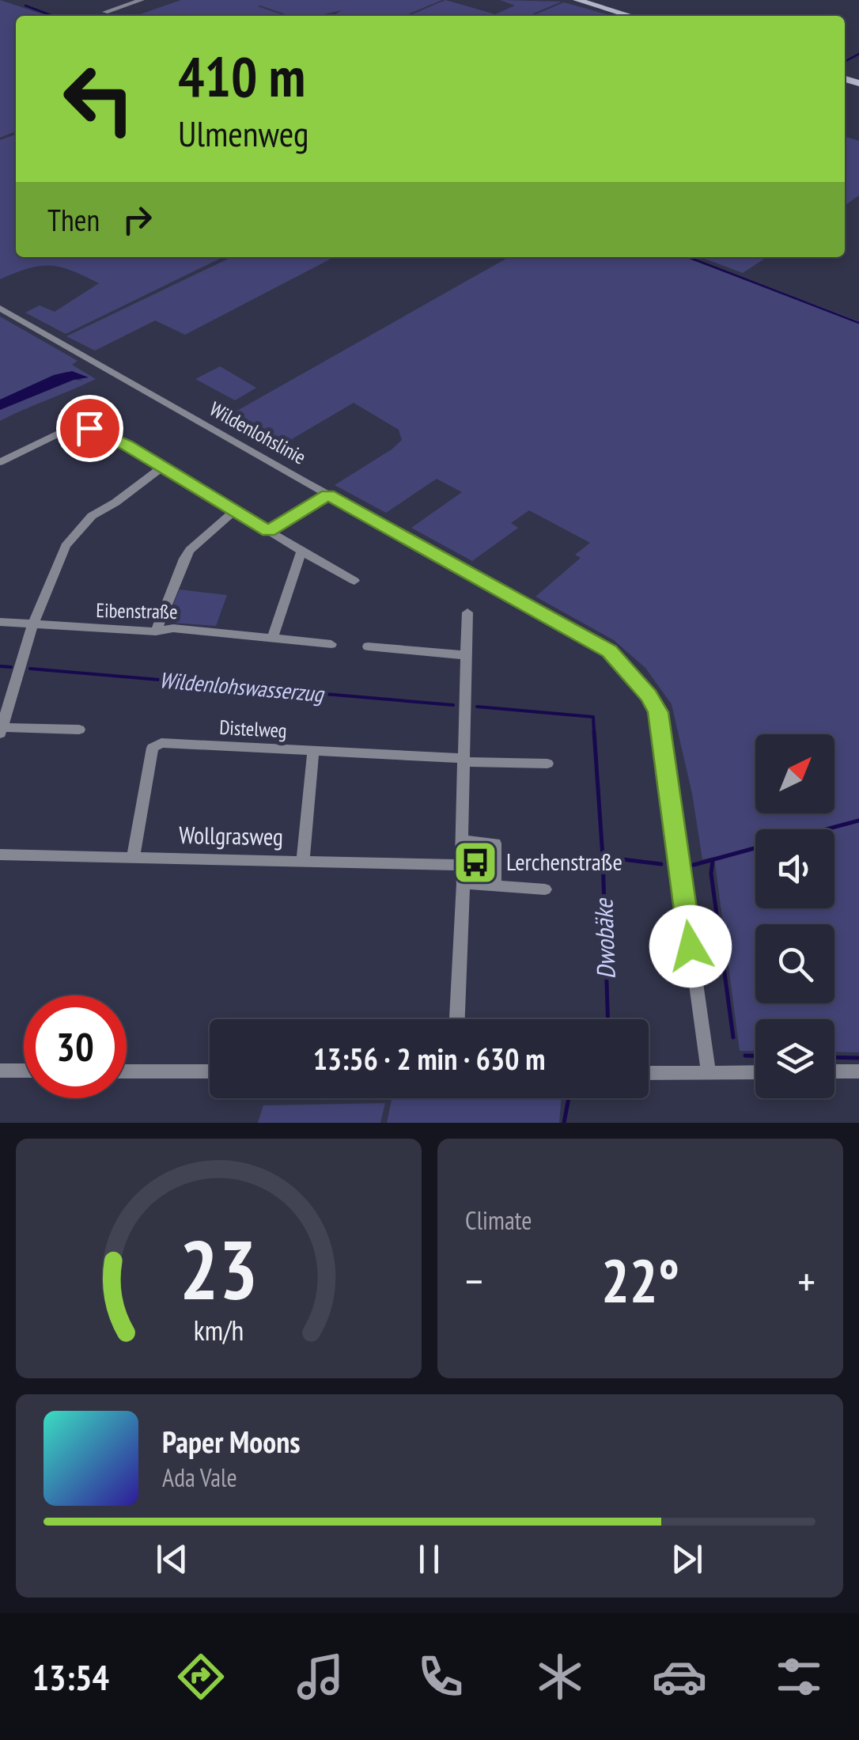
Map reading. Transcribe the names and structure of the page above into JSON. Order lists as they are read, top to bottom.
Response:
{
  "streets": {
    "street": [
      "Wildenlohslinie",
      "Eibenstraße",
      "Distelweg",
      "Wollgrasweg"
    ]
  },
  "crossings": [
    ["Distelweg", "Wollgrasweg"]
  ],
  "water": ["Wildenlohswasserzug", "Dwobäke"],
  "places": {
    "bus stop": ["Lerchenstraße"]
  },
  "north": "top right",
  "page": {
    "turn": ["410 m", "Ulmenweg"],
    "then": "Then",
    "limit": "30",
    "trip": "13:56 · 2 min · 630 m",
    "tile": "Climate",
    "heat": ["−", "22°", "+"],
    "song": ["Paper Moons", "Ada Vale"],
    "tabs": "13:54",
    "gauge": ["23", "km/h"]
  }
}
